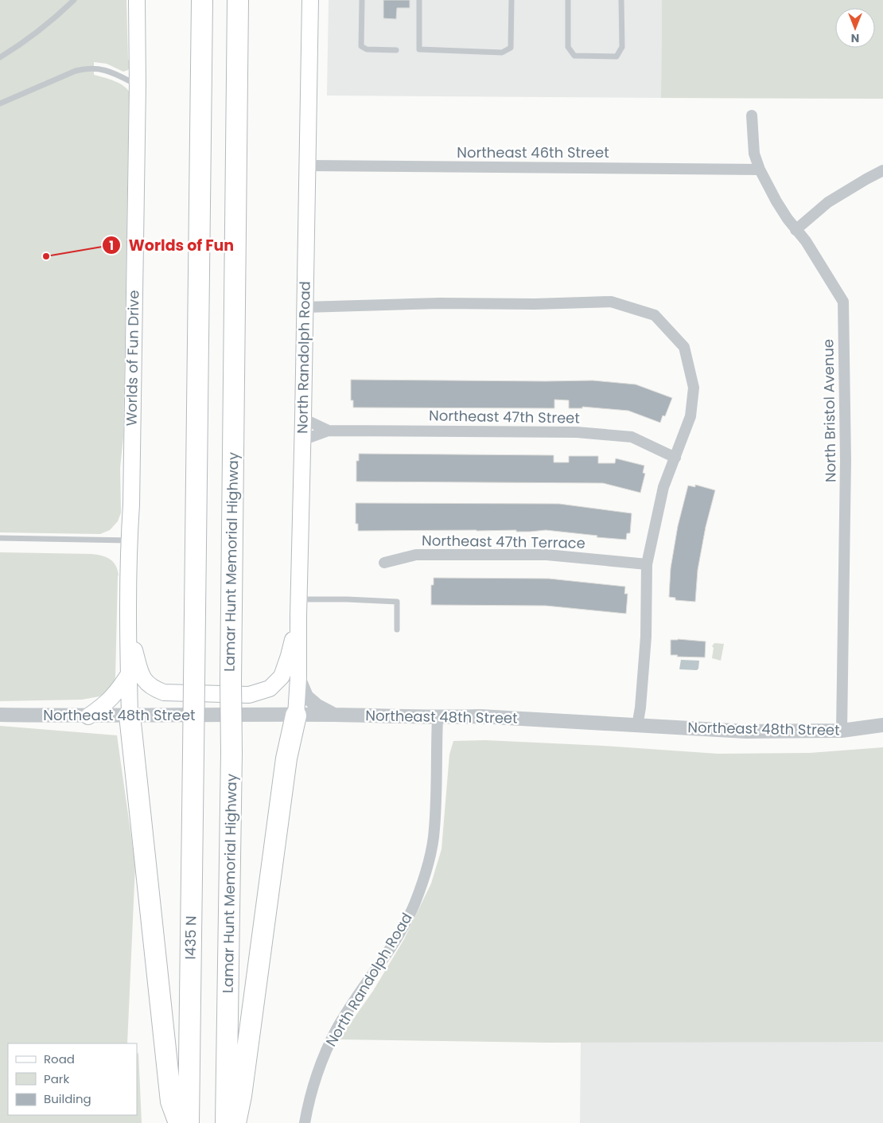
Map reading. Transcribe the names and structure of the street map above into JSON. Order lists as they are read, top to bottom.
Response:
{
  "streets": {
    "highway": ["Lamar Hunt Memorial Highway", "I435 N"],
    "main road": ["North Randolph Road", "Worlds of Fun Drive"],
    "street": [
      "Northeast 46th Street",
      "North Bristol Avenue",
      "Northeast 47th Street",
      "Northeast 47th Terrace",
      "Northeast 48th Street"
    ]
  },
  "crossings": [
    ["Northeast 46th Street", "North Randolph Road"],
    ["Northeast 46th Street", "North Bristol Avenue"],
    ["North Randolph Road", "Northeast 47th Street"],
    ["North Randolph Road", "Northeast 48th Street"],
    ["Worlds of Fun Drive", "Northeast 48th Street"],
    ["North Bristol Avenue", "Northeast 48th Street"]
  ],
  "places": ["Worlds of Fun"],
  "legend": ["Road", "Park", "Building"],
  "north": "bottom"
}
